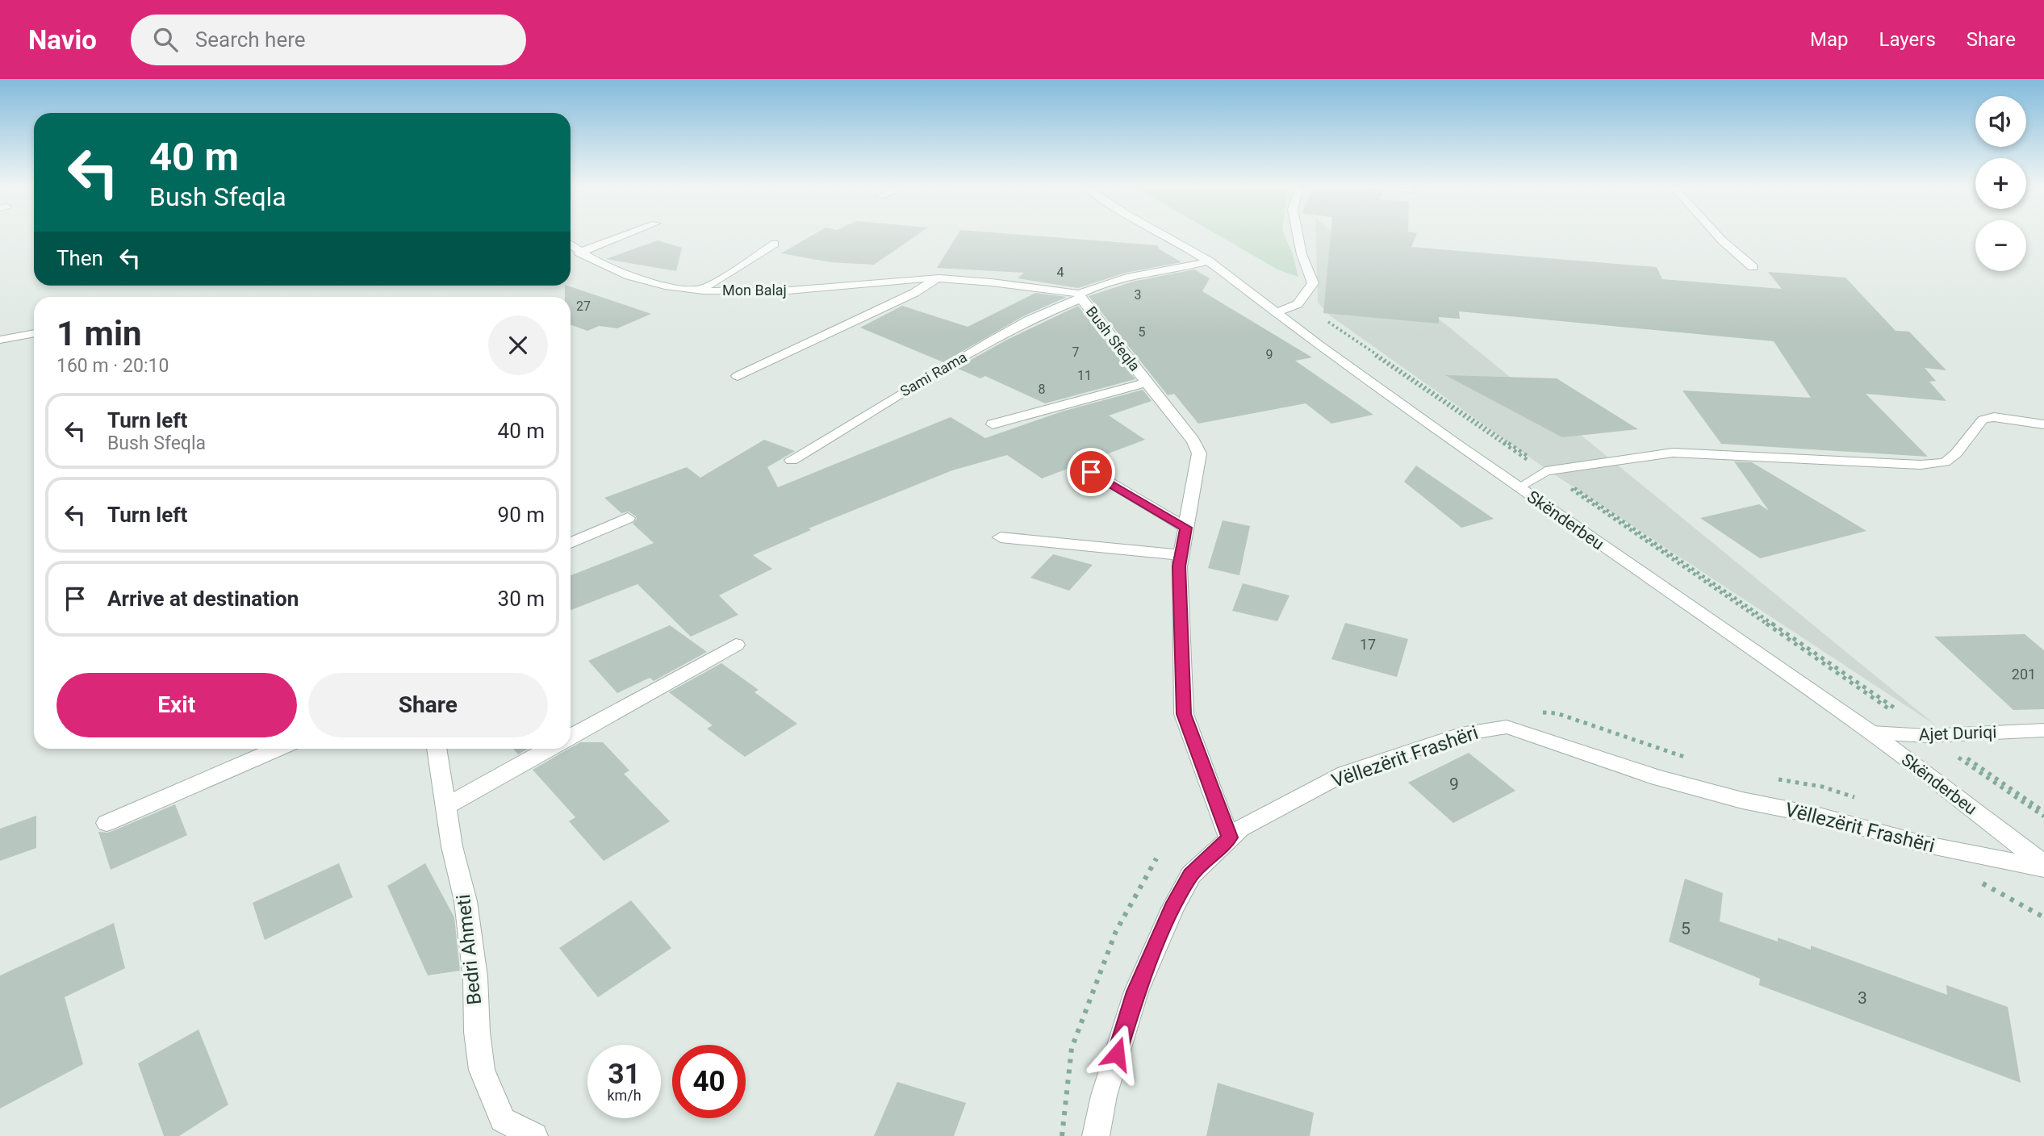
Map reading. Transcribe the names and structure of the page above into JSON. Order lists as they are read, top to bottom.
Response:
{
  "streets": {
    "street": [
      "Mon Balaj",
      "Bush Sfeqla",
      "Sami Rama",
      "Skënderbeu",
      "Ajet Duriqi",
      "Vëllezërit Frashëri",
      "Bedri Ahmeti"
    ]
  },
  "crossings": [
    ["Mon Balaj", "Bush Sfeqla"],
    ["Mon Balaj", "Sami Rama"],
    ["Bush Sfeqla", "Sami Rama"],
    ["Bush Sfeqla", "Skënderbeu"],
    ["Bush Sfeqla", "Vëllezërit Frashëri"],
    ["Skënderbeu", "Ajet Duriqi"],
    ["Skënderbeu", "Vëllezërit Frashëri"]
  ],
  "house_numbers": [
    "4",
    "3",
    "27",
    "5",
    "7",
    "9",
    "11",
    "8",
    "17",
    "201",
    "9",
    "5",
    "3"
  ],
  "page": {
    "header": "Navio",
    "search": "Search here",
    "nav": ["Map", "Layers", "Share"],
    "map_buttons": ["+", "−"],
    "turn": ["40 m", "Bush Sfeqla"],
    "then": "Then",
    "heading": ["1 min", "160 m · 20:10"],
    "list": [
      {
        "name": "Turn left",
        "note": "Bush Sfeqla",
        "value": "40 m"
      },
      {
        "name": "Turn left",
        "value": "90 m"
      },
      {
        "name": "Arrive at destination",
        "value": "30 m"
      }
    ],
    "buttons": ["Exit", "Share"],
    "speed": "31 km/h",
    "limit": "40"
  }
}
